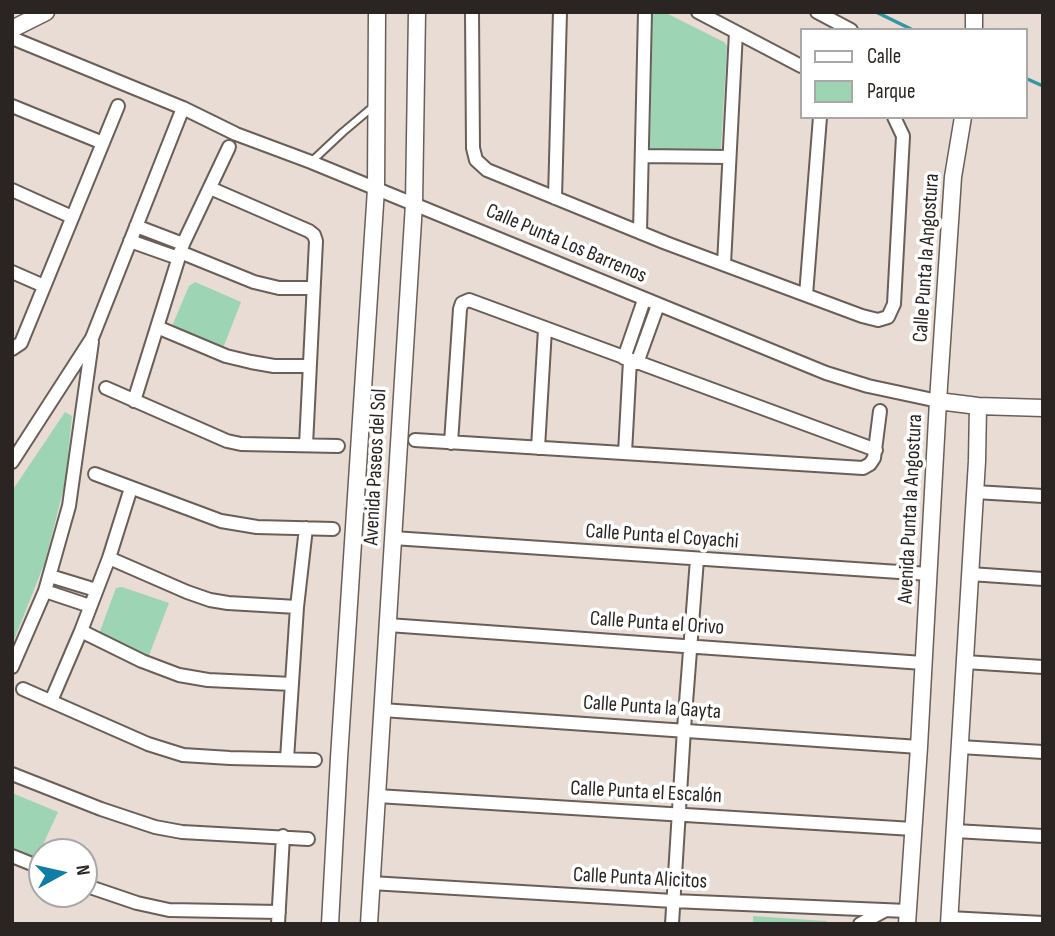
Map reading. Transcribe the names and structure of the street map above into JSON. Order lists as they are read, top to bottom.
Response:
{
  "streets": {
    "street": [
      "Calle Punta Los Barrenos",
      "Calle Punta la Angostura",
      "Avenida Paseos del Sol",
      "Avenida Punta la Angostura",
      "Calle Punta el Coyachi",
      "Calle Punta el Orivo",
      "Calle Punta la Gayta",
      "Calle Punta el Escalón",
      "Calle Punta Alicitos"
    ]
  },
  "crossings": [
    ["Calle Punta Los Barrenos", "Calle Punta la Angostura"],
    ["Calle Punta Los Barrenos", "Avenida Paseos del Sol"],
    ["Calle Punta Los Barrenos", "Avenida Punta la Angostura"],
    ["Calle Punta la Angostura", "Avenida Punta la Angostura"],
    ["Avenida Paseos del Sol", "Calle Punta el Coyachi"],
    ["Avenida Paseos del Sol", "Calle Punta el Orivo"],
    ["Avenida Paseos del Sol", "Calle Punta la Gayta"],
    ["Avenida Paseos del Sol", "Calle Punta el Escalón"],
    ["Avenida Paseos del Sol", "Calle Punta Alicitos"],
    ["Avenida Punta la Angostura", "Calle Punta el Coyachi"],
    ["Avenida Punta la Angostura", "Calle Punta el Orivo"],
    ["Avenida Punta la Angostura", "Calle Punta la Gayta"],
    ["Avenida Punta la Angostura", "Calle Punta el Escalón"],
    ["Avenida Punta la Angostura", "Calle Punta Alicitos"]
  ],
  "legend": ["Calle", "Parque"],
  "north": "right"
}
